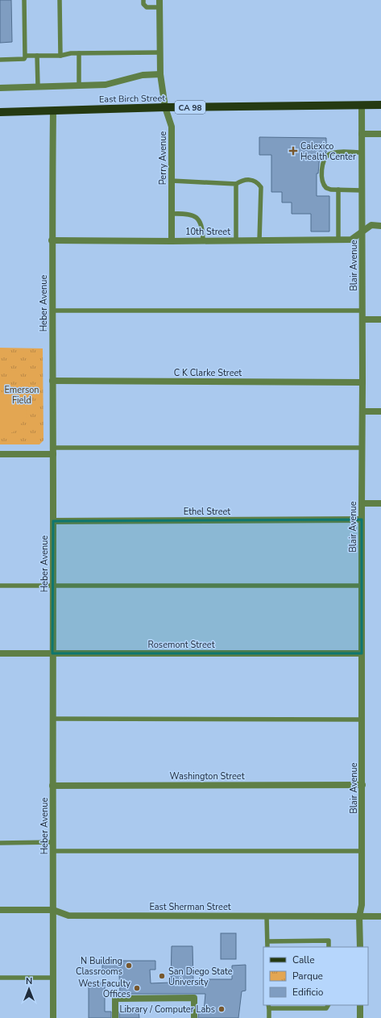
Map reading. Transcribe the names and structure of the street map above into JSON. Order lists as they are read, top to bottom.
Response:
{
  "streets": {
    "main road": ["East Birch Street", "CA 98"],
    "street": [
      "Perry Avenue",
      "10th Street",
      "Blair Avenue",
      "Heber Avenue",
      "C K Clarke Street",
      "Ethel Street",
      "Rosemont Street",
      "Washington Street",
      "East Sherman Street"
    ]
  },
  "crossings": [
    ["East Birch Street", "Perry Avenue"],
    ["East Birch Street", "Blair Avenue"],
    ["East Birch Street", "Heber Avenue"],
    ["Perry Avenue", "10th Street"],
    ["10th Street", "Blair Avenue"],
    ["10th Street", "Heber Avenue"],
    ["Blair Avenue", "C K Clarke Street"],
    ["Blair Avenue", "Ethel Street"],
    ["Blair Avenue", "Rosemont Street"],
    ["Blair Avenue", "Washington Street"],
    ["Blair Avenue", "East Sherman Street"],
    ["Heber Avenue", "C K Clarke Street"],
    ["Heber Avenue", "Ethel Street"],
    ["Heber Avenue", "Rosemont Street"],
    ["Heber Avenue", "Washington Street"],
    ["Heber Avenue", "East Sherman Street"]
  ],
  "parks": ["Emerson Field"],
  "places": {
    "health": ["Calexico Health Center"],
    "other": [
      "N Building Classrooms",
      "San Diego State University",
      "West Faculty Offices",
      "Library / Computer Labs"
    ]
  },
  "legend": ["Calle", "Parque", "Edificio"],
  "north": "top"
}
